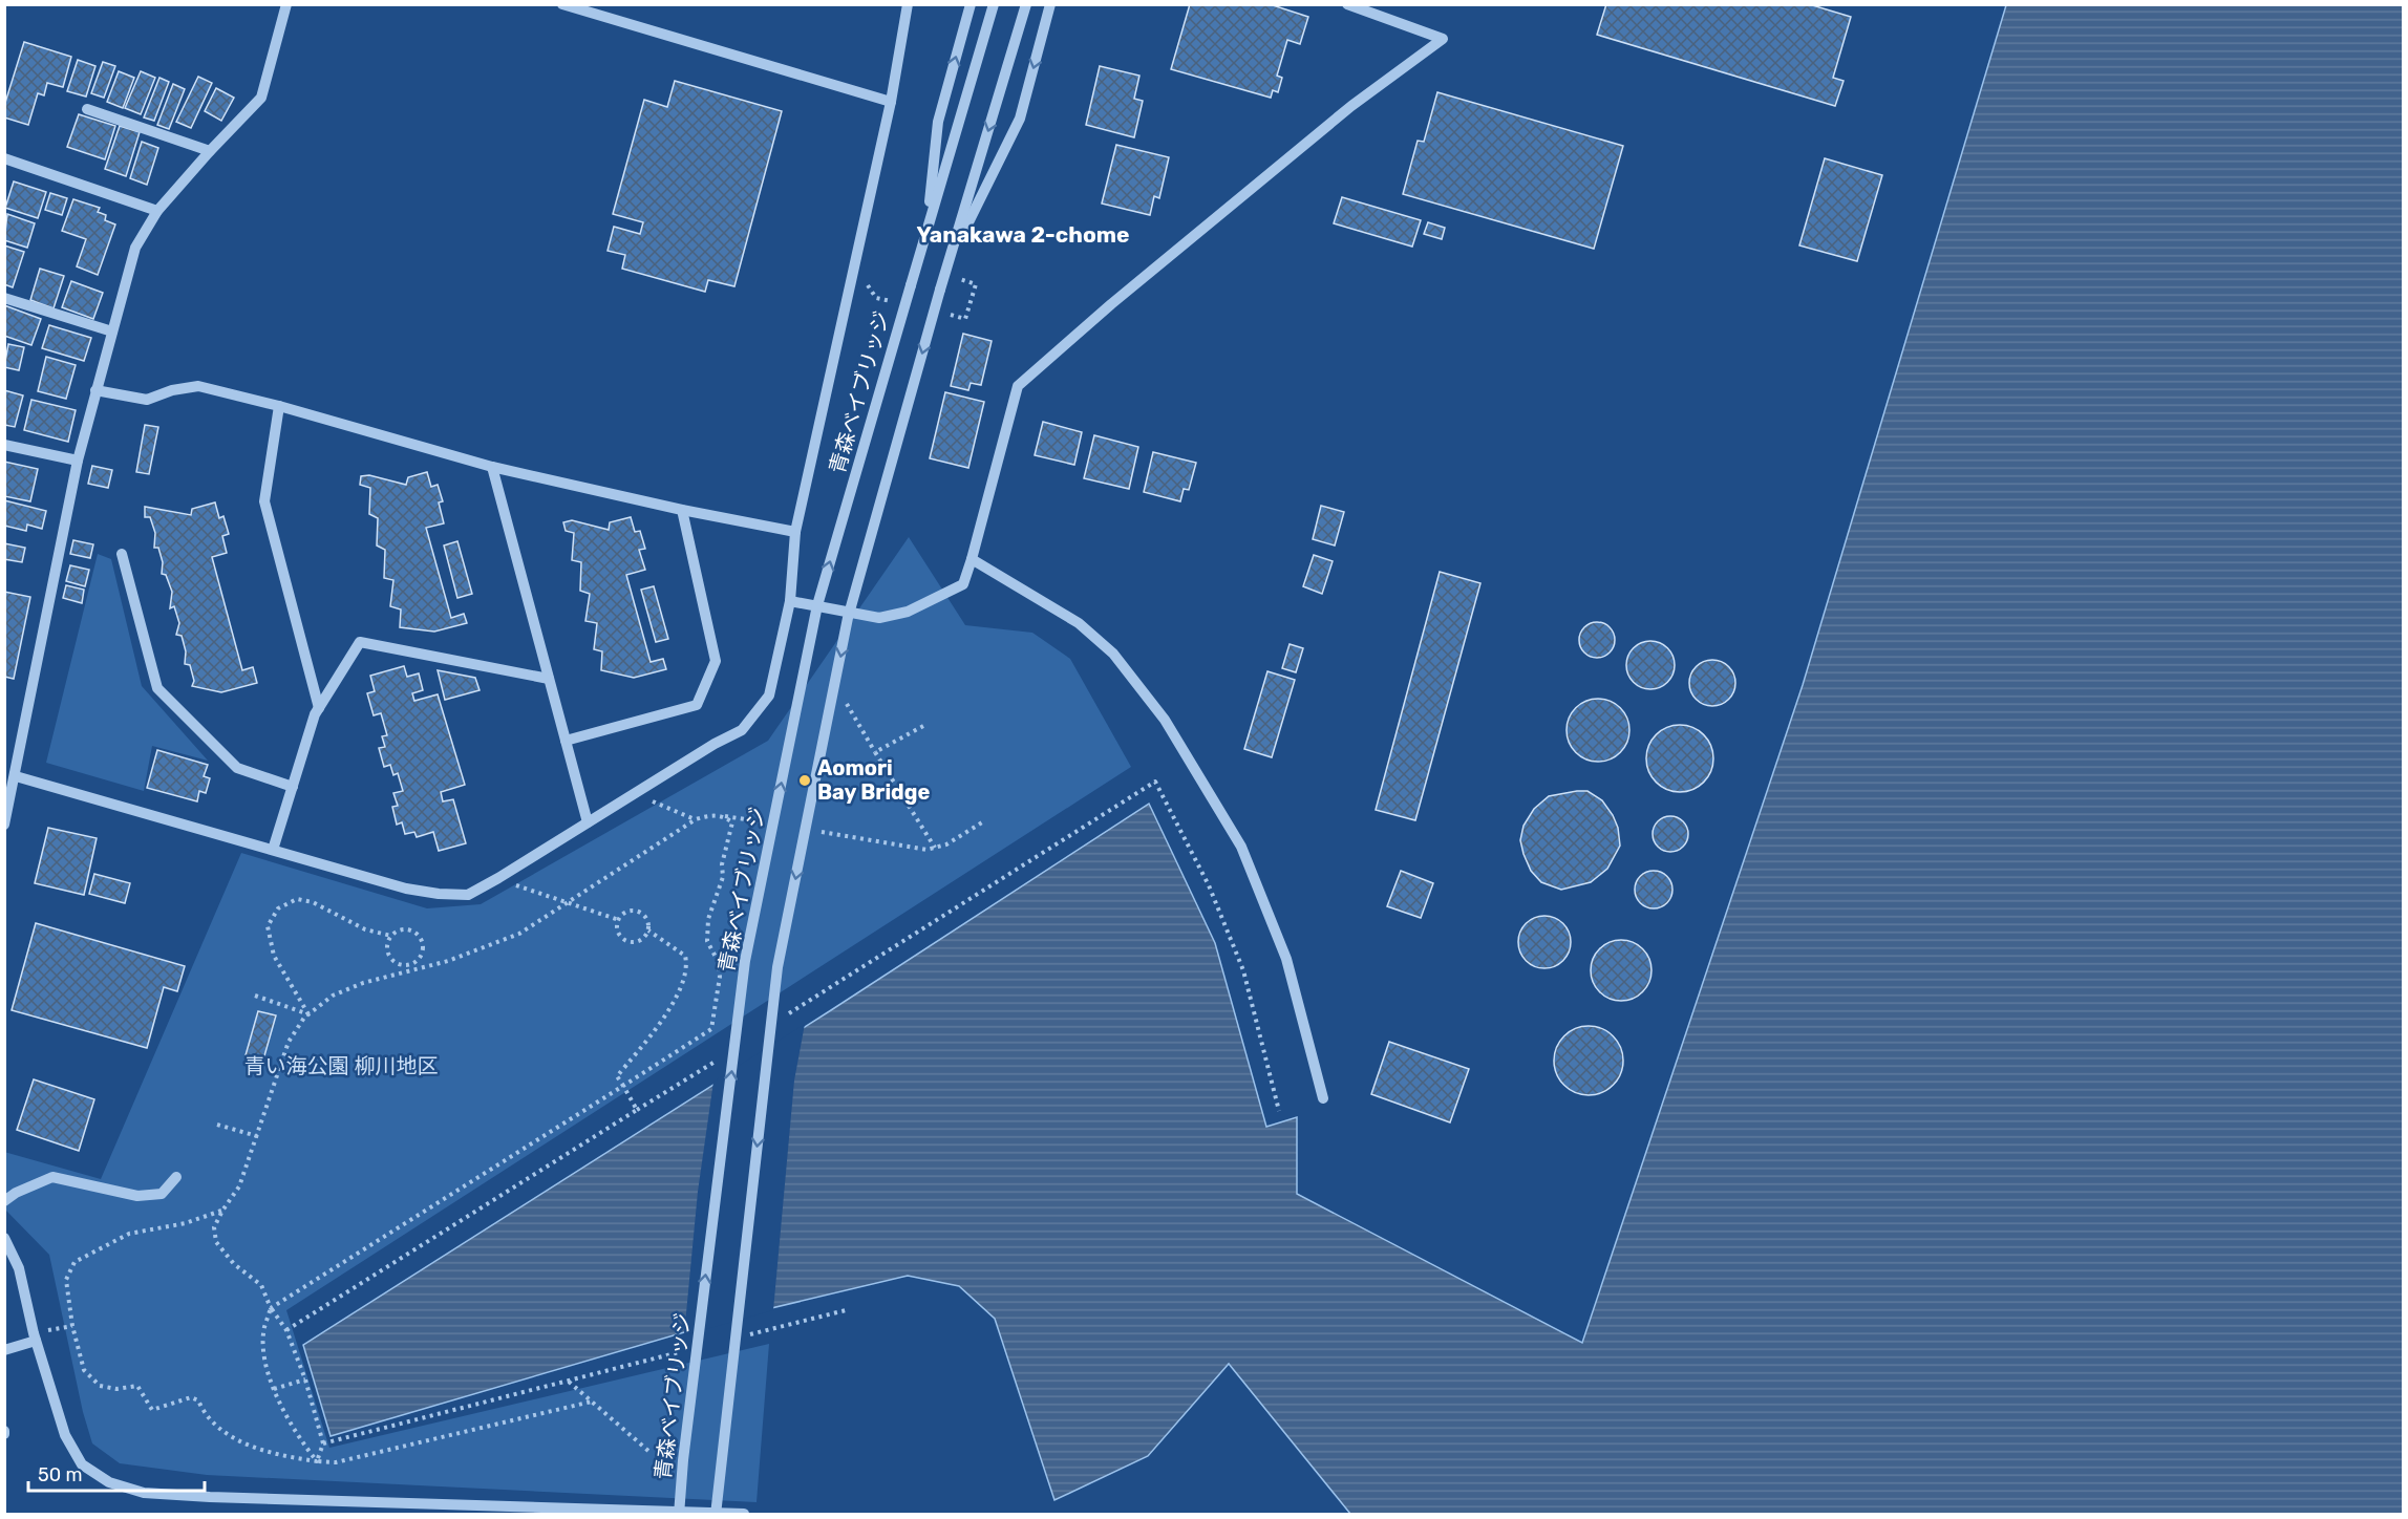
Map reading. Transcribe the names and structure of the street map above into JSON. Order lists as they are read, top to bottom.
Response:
{
  "streets": {
    "street": ["青森ベイブリッジ"]
  },
  "districts": ["Yanakawa 2-chome"],
  "parks": ["青い海公園 柳川地区"],
  "places": ["Aomori Bay Bridge"],
  "scale_bar": "50 m"
}
